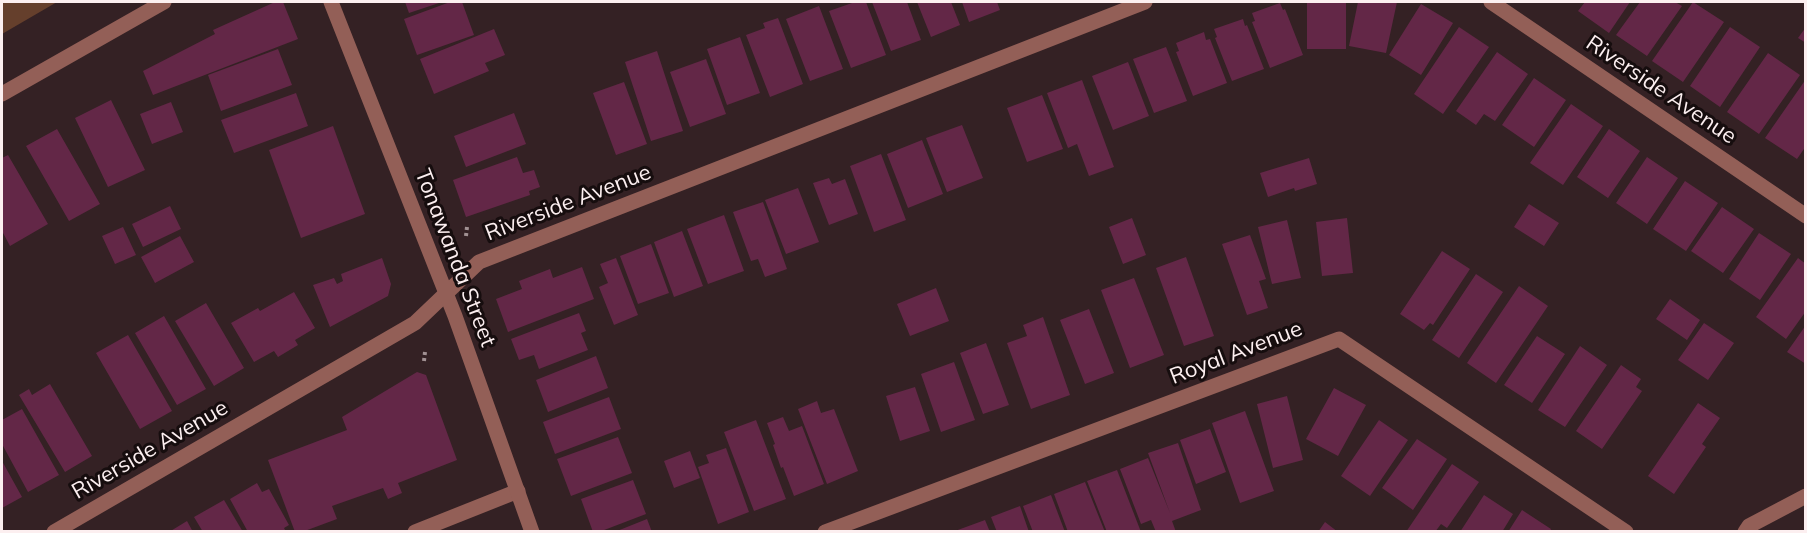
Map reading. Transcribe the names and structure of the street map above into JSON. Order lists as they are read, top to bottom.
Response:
{
  "streets": {
    "street": ["Riverside Avenue", "Tonawanda Street", "Royal Avenue"]
  },
  "crossings": [
    ["Riverside Avenue", "Tonawanda Street"]
  ]
}
